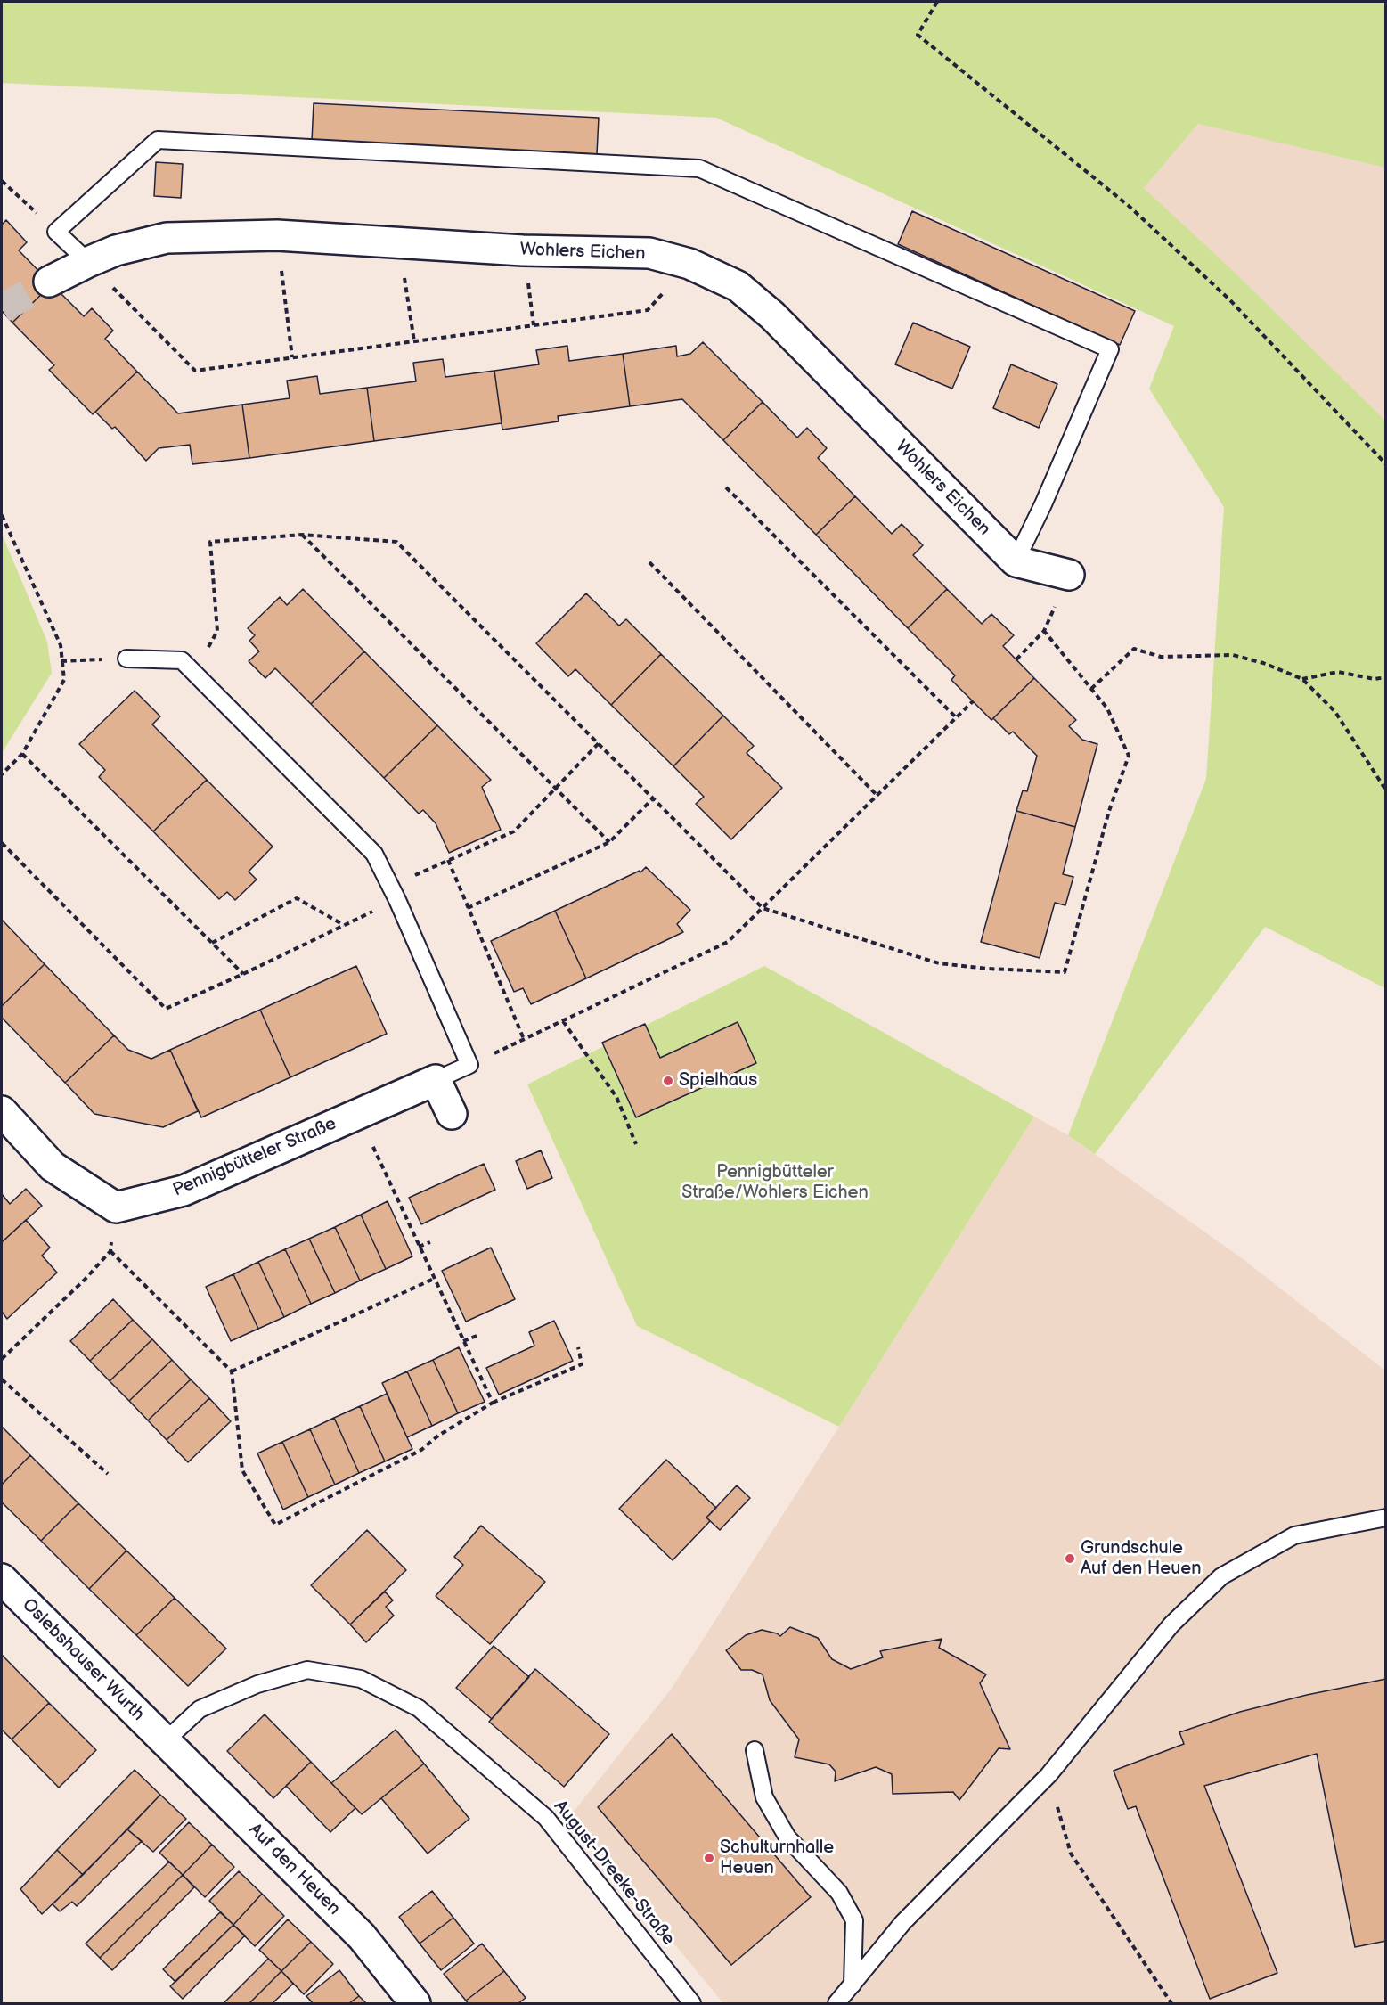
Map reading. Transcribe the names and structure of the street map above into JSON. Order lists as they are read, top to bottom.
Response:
{
  "streets": {
    "street": [
      "Wohlers Eichen",
      "Pennigbütteler Straße",
      "Oslebshauser Wurth",
      "Auf den Heuen"
    ],
    "lane": ["August-Dreeke-Straße"]
  },
  "crossings": [
    ["Oslebshauser Wurth", "Auf den Heuen"],
    ["Oslebshauser Wurth", "August-Dreeke-Straße"],
    ["Auf den Heuen", "August-Dreeke-Straße"]
  ],
  "parks": ["Pennigbütteler Straße/Wohlers Eichen"],
  "places": ["Spielhaus", "Grundschule Auf den Heuen", "Schulturnhalle Heuen"]
}
